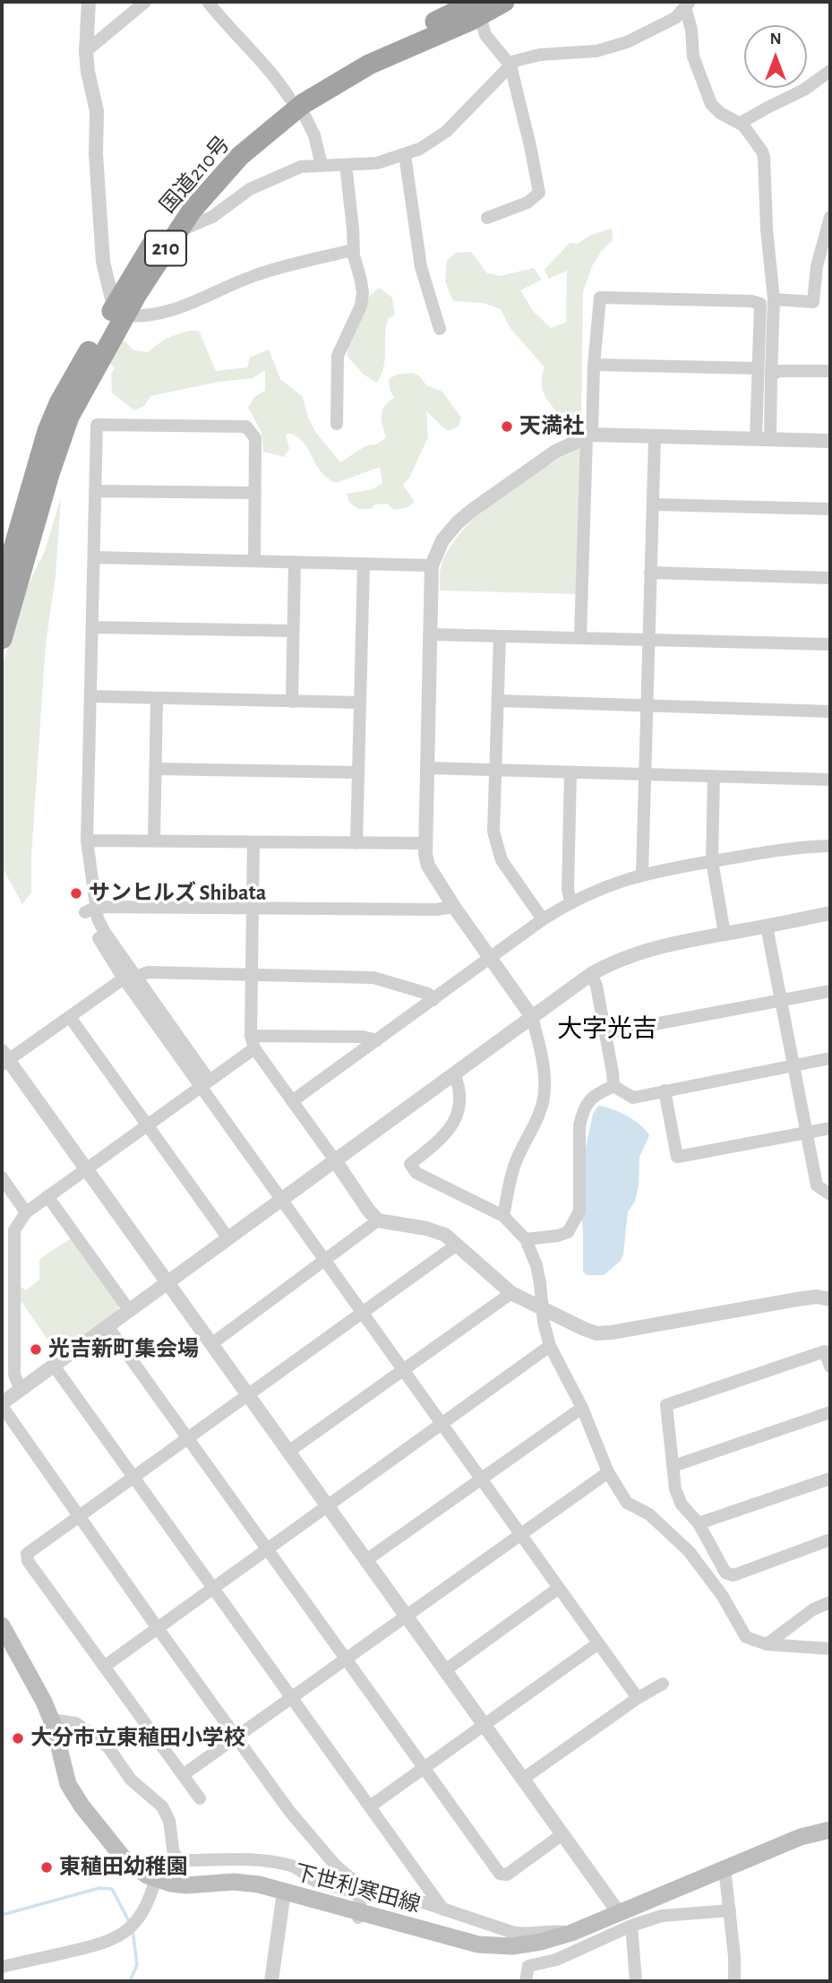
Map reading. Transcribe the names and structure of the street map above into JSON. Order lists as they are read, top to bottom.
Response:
{
  "streets": {
    "highway": ["国道210号", "210"],
    "main road": ["下世利寒田線"]
  },
  "districts": ["大字光吉"],
  "places": [
    "天満社",
    "サンヒルズ Shibata",
    "光吉新町集会場",
    "大分市立東稙田小学校",
    "東稙田幼稚園"
  ],
  "north": "top"
}
